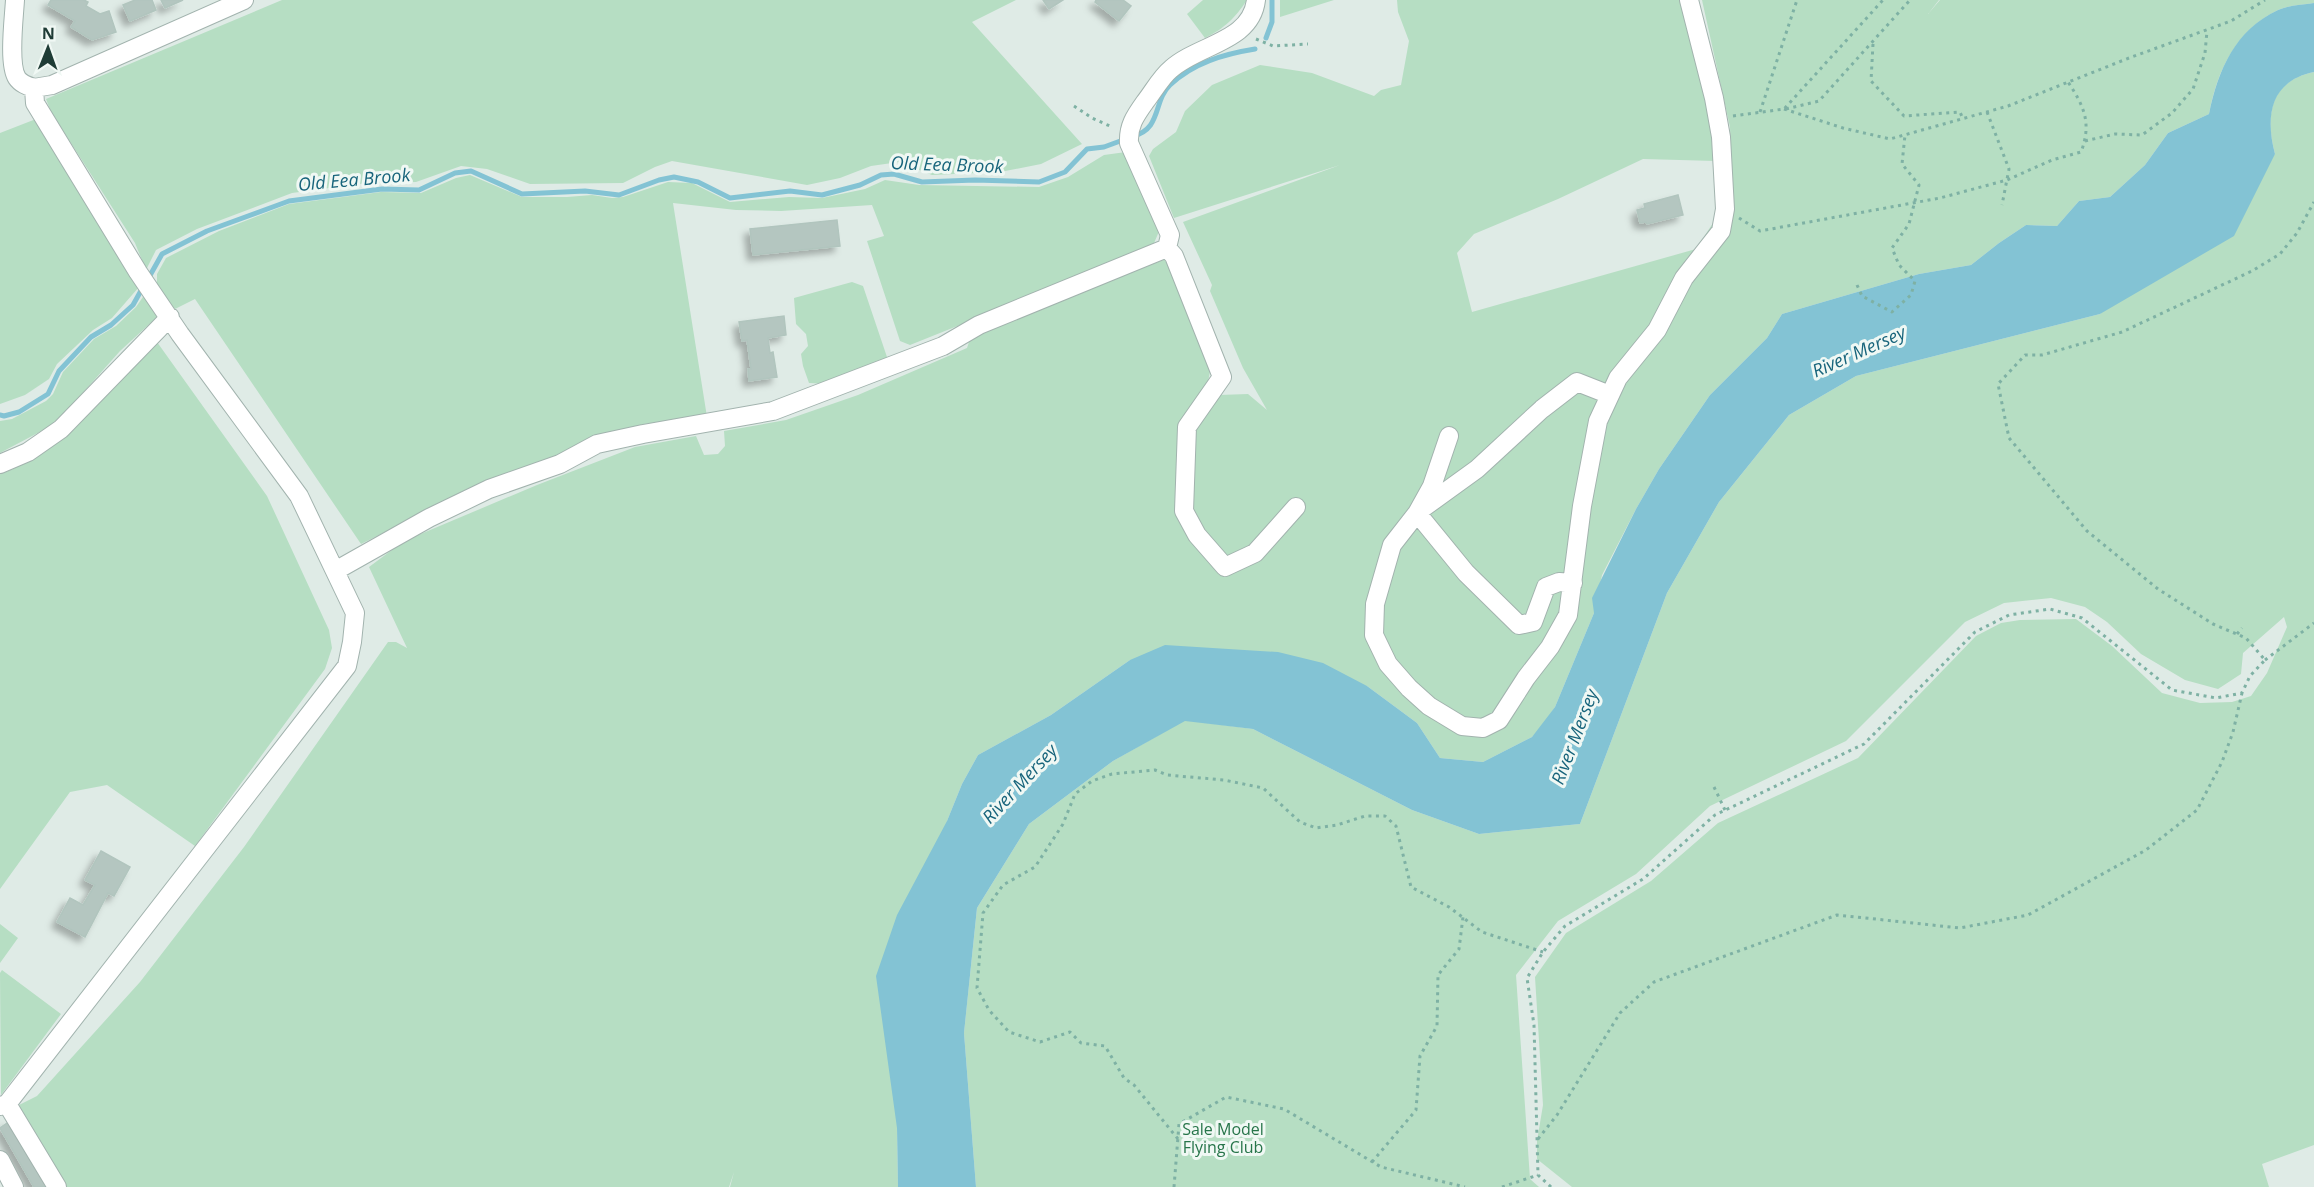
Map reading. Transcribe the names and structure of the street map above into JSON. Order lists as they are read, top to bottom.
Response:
{
  "water": ["Old Eea Brook", "River Mersey"],
  "parks": ["Sale Model Flying Club"],
  "north": "top"
}
